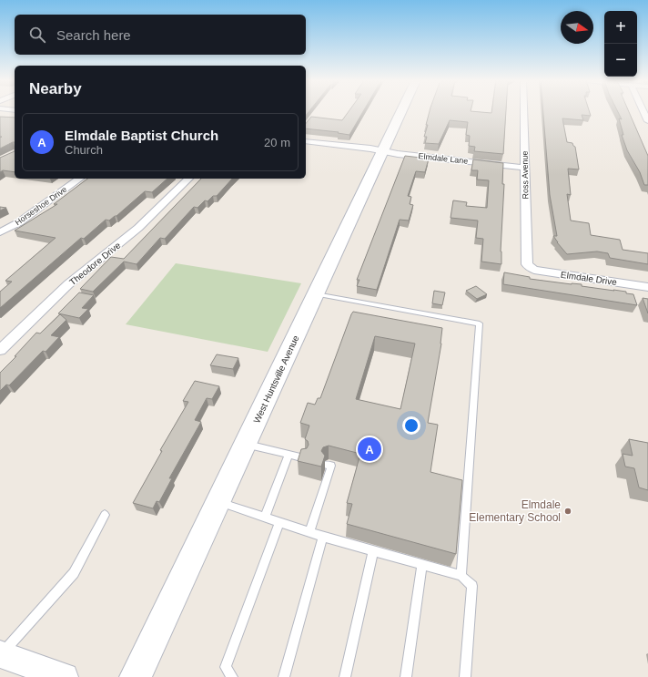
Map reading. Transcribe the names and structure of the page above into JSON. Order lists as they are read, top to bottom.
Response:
{
  "streets": {
    "main road": ["West Huntsville Avenue"],
    "street": [
      "Elmdale Lane",
      "Ross Avenue",
      "Horseshoe Drive",
      "Theodore Drive",
      "Elmdale Drive"
    ]
  },
  "crossings": [
    ["Elmdale Lane", "Ross Avenue"],
    ["Elmdale Lane", "West Huntsville Avenue"],
    ["Ross Avenue", "Elmdale Drive"]
  ],
  "places": ["Elmdale Elementary School"],
  "north": "right",
  "page": {
    "map_buttons": ["+", "−"],
    "search": "Search here",
    "heading": "Nearby",
    "list": [
      {
        "mark": "A",
        "name": "Elmdale Baptist Church",
        "note": "Church",
        "value": "20 m"
      }
    ],
    "pins": "A"
  }
}
